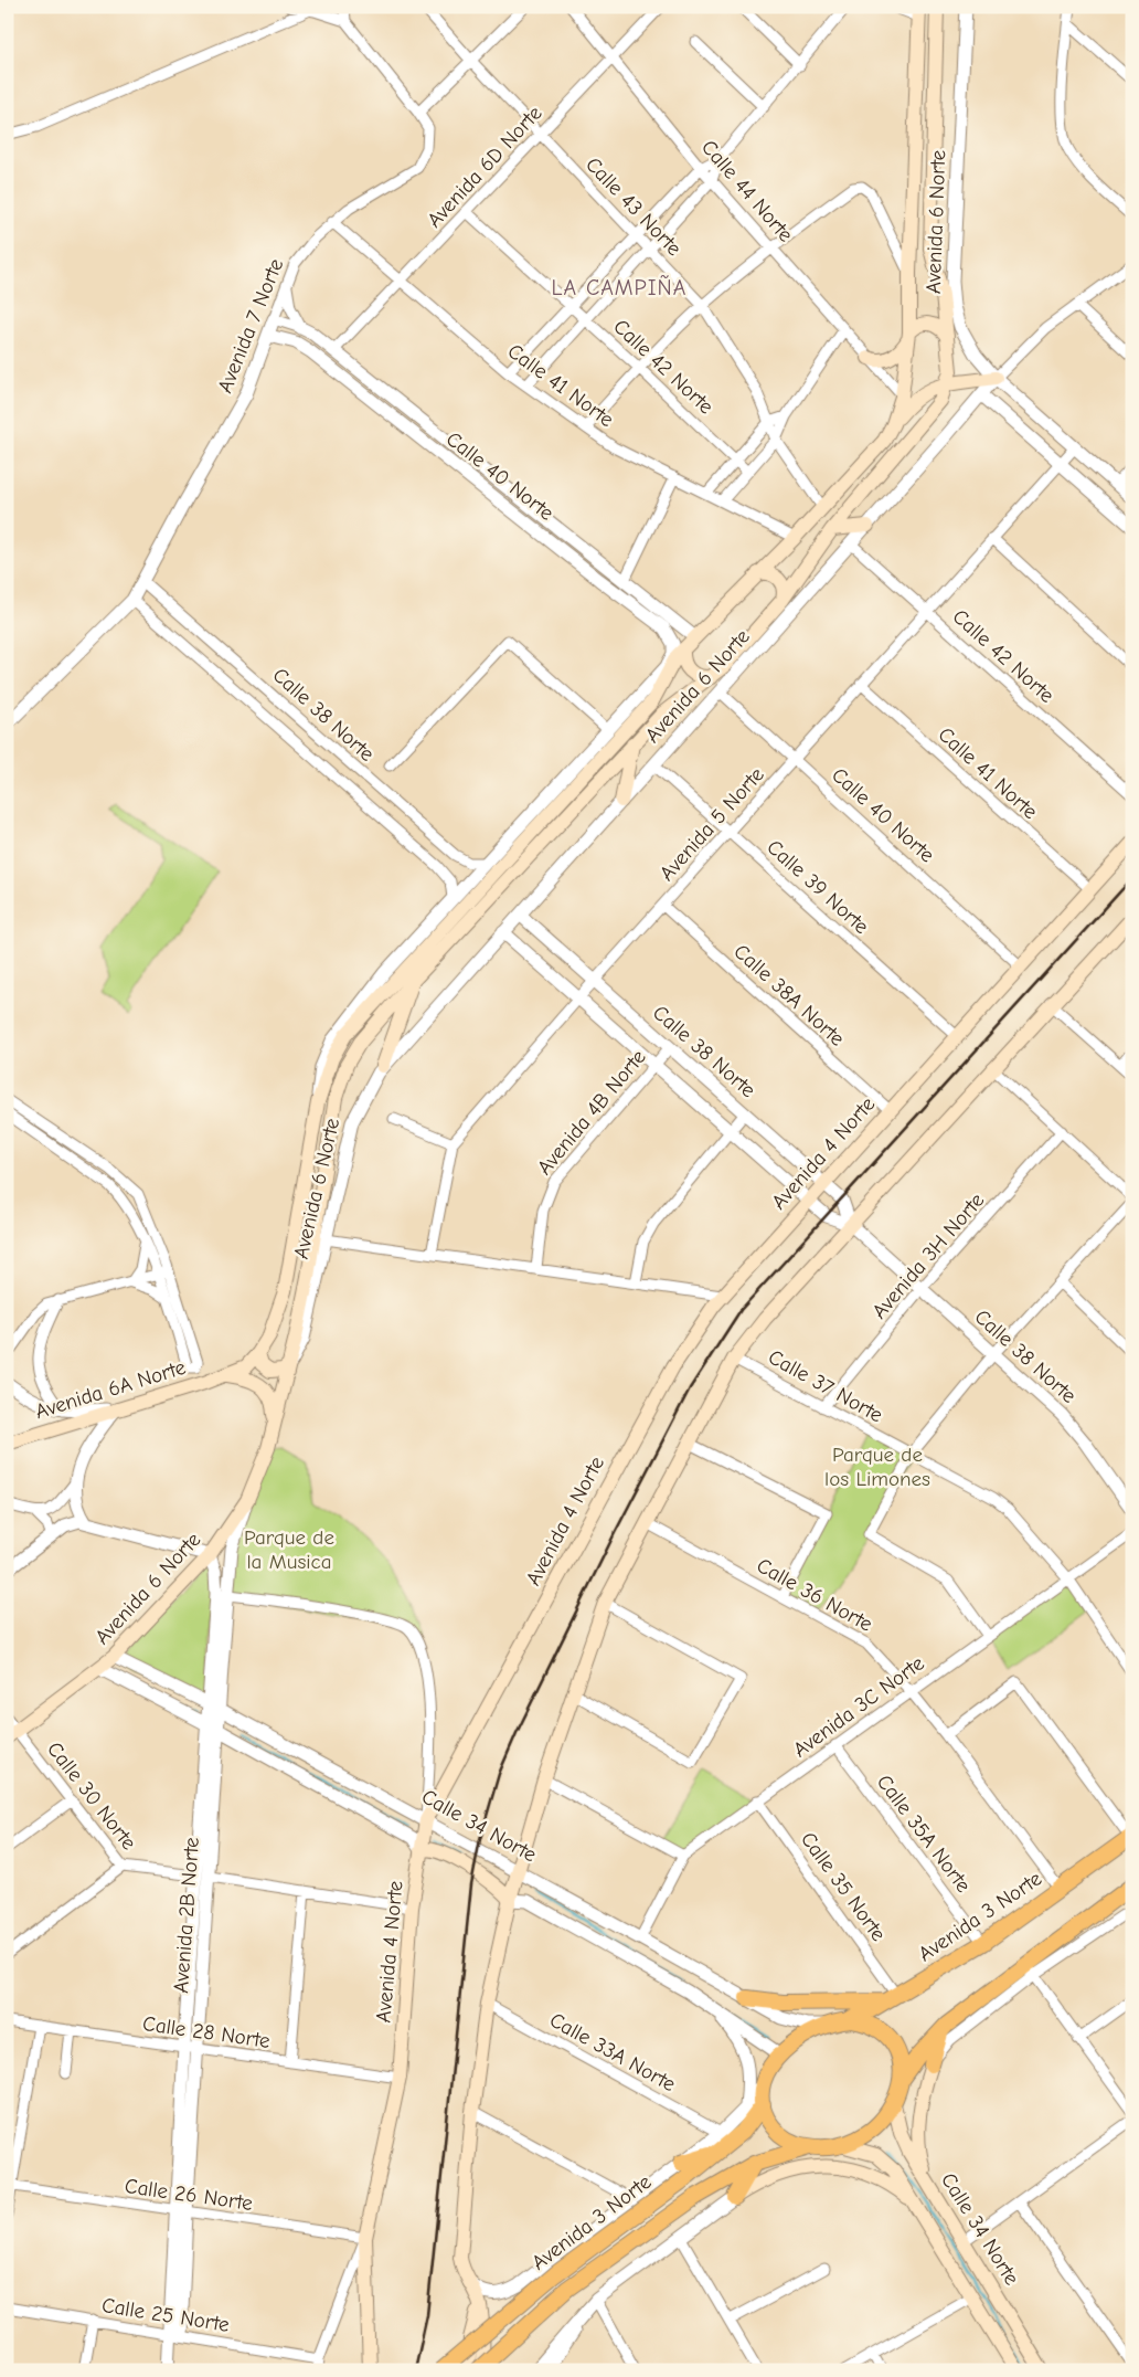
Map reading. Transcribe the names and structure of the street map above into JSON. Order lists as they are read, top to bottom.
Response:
{
  "streets": {
    "main road": [
      "Avenida 6 Norte",
      "Avenida 4 Norte",
      "Avenida 6A Norte",
      "Calle 34 Norte",
      "Avenida 3 Norte"
    ],
    "street": [
      "Avenida 6D Norte",
      "Calle 44 Norte",
      "Calle 43 Norte",
      "Avenida 7 Norte",
      "Calle 42 Norte",
      "Calle 41 Norte",
      "Calle 40 Norte",
      "Calle 38 Norte",
      "Avenida 5 Norte",
      "Calle 39 Norte",
      "Calle 38A Norte",
      "Avenida 4B Norte",
      "Avenida 3H Norte",
      "Calle 37 Norte",
      "Calle 36 Norte",
      "Avenida 3C Norte",
      "Calle 30 Norte",
      "Calle 35A Norte",
      "Calle 35 Norte",
      "Avenida 2B Norte",
      "Calle 28 Norte",
      "Calle 33A Norte",
      "Calle 26 Norte",
      "Calle 25 Norte"
    ]
  },
  "crossings": [
    ["Avenida 6D Norte", "Calle 44 Norte"],
    ["Avenida 6D Norte", "Calle 43 Norte"],
    ["Avenida 6D Norte", "Calle 42 Norte"],
    ["Avenida 6D Norte", "Calle 41 Norte"],
    ["Avenida 6D Norte", "Calle 40 Norte"],
    ["Calle 44 Norte", "Avenida 6 Norte"],
    ["Calle 43 Norte", "Avenida 6 Norte"],
    ["Avenida 6 Norte", "Calle 42 Norte"],
    ["Avenida 6 Norte", "Calle 41 Norte"],
    ["Avenida 6 Norte", "Calle 40 Norte"],
    ["Avenida 6 Norte", "Calle 38 Norte"],
    ["Avenida 6 Norte", "Calle 39 Norte"],
    ["Avenida 6 Norte", "Avenida 6A Norte"],
    ["Avenida 6 Norte", "Calle 30 Norte"],
    ["Avenida 6 Norte", "Calle 34 Norte"],
    ["Avenida 6 Norte", "Avenida 2B Norte"],
    ["Avenida 7 Norte", "Calle 41 Norte"],
    ["Avenida 7 Norte", "Calle 40 Norte"],
    ["Avenida 7 Norte", "Calle 38 Norte"],
    ["Calle 42 Norte", "Avenida 5 Norte"],
    ["Calle 41 Norte", "Avenida 5 Norte"],
    ["Calle 41 Norte", "Avenida 4 Norte"],
    ["Calle 40 Norte", "Avenida 5 Norte"],
    ["Calle 40 Norte", "Avenida 4 Norte"],
    ["Calle 38 Norte", "Avenida 5 Norte"],
    ["Calle 38 Norte", "Avenida 4B Norte"],
    ["Calle 38 Norte", "Avenida 4 Norte"],
    ["Calle 38 Norte", "Avenida 3H Norte"],
    ["Avenida 5 Norte", "Calle 39 Norte"],
    ["Avenida 5 Norte", "Calle 38A Norte"],
    ["Calle 39 Norte", "Avenida 4 Norte"],
    ["Calle 38A Norte", "Avenida 4 Norte"],
    ["Avenida 4 Norte", "Calle 34 Norte"],
    ["Avenida 4 Norte", "Calle 28 Norte"],
    ["Avenida 4 Norte", "Calle 26 Norte"],
    ["Avenida 3H Norte", "Calle 37 Norte"],
    ["Calle 37 Norte", "Avenida 3C Norte"],
    ["Avenida 6A Norte", "Avenida 2B Norte"],
    ["Calle 36 Norte", "Avenida 3C Norte"],
    ["Calle 36 Norte", "Avenida 3 Norte"],
    ["Avenida 3C Norte", "Calle 34 Norte"],
    ["Avenida 3C Norte", "Calle 35A Norte"],
    ["Avenida 3C Norte", "Calle 35 Norte"],
    ["Calle 30 Norte", "Avenida 2B Norte"],
    ["Calle 34 Norte", "Avenida 2B Norte"],
    ["Calle 34 Norte", "Avenida 3 Norte"],
    ["Calle 35A Norte", "Avenida 3 Norte"],
    ["Calle 35 Norte", "Avenida 3 Norte"],
    ["Avenida 2B Norte", "Calle 28 Norte"],
    ["Avenida 2B Norte", "Calle 26 Norte"],
    ["Avenida 2B Norte", "Calle 25 Norte"],
    ["Avenida 3 Norte", "Calle 33A Norte"]
  ],
  "districts": ["LA CAMPIÑA"],
  "parks": ["Parque de los Limones", "Parque de la Musica"]
}
